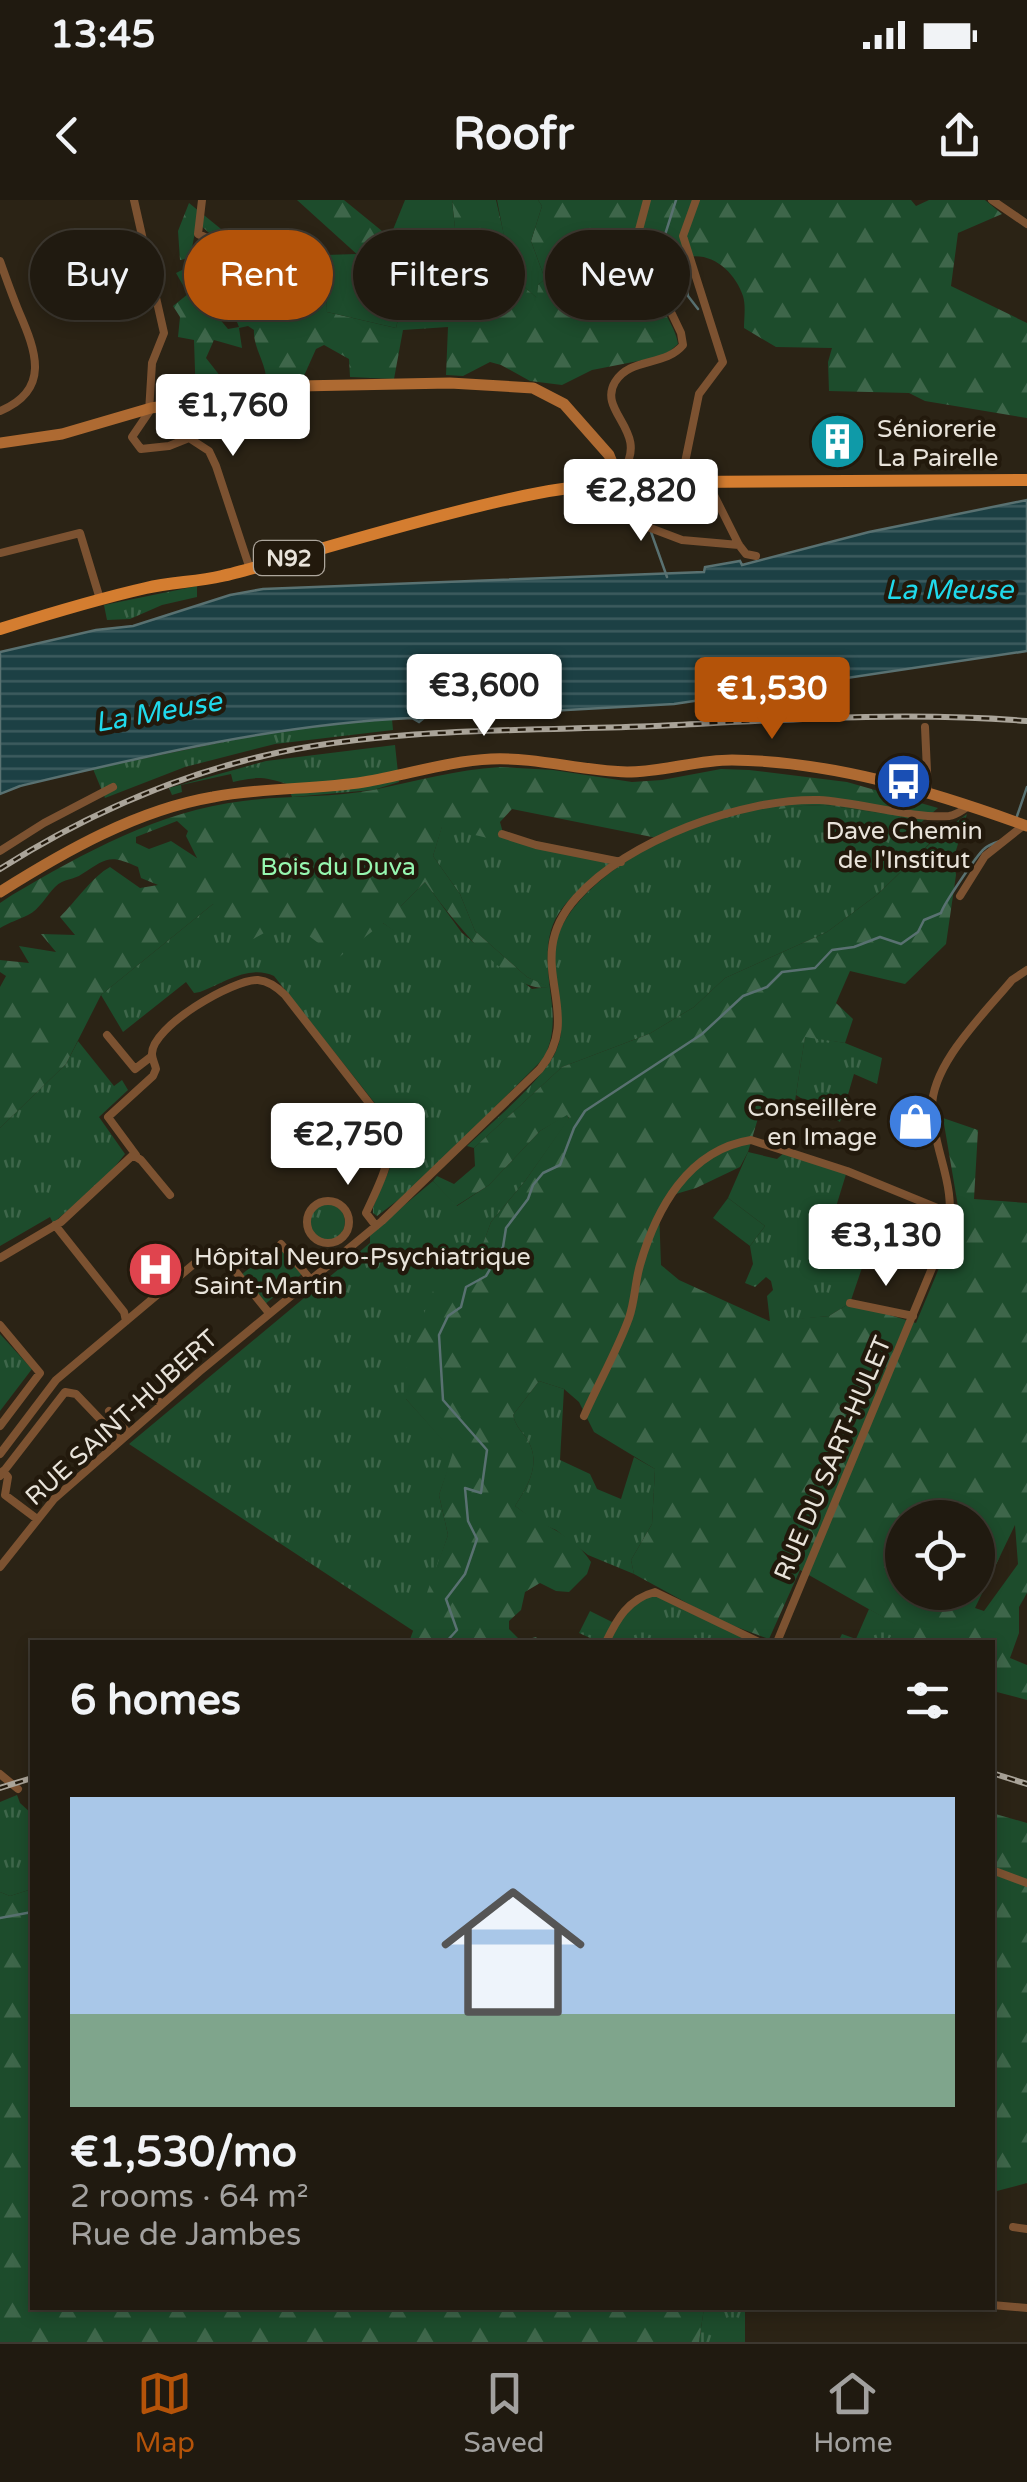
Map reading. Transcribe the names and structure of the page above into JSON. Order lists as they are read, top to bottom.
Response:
{
  "streets": {
    "main road": ["N92"],
    "street": ["RUE SAINT-HUBERT", "RUE DU SART-HULET"]
  },
  "water": ["La Meuse"],
  "parks": ["Bois du Duva"],
  "places": {
    "building": ["Séniorerie La Pairelle"],
    "bus stop": ["Dave Chemin de l'Institut"],
    "shop": ["Conseillère en Image"],
    "hospital": ["Hôpital Neuro-Psychiatrique Saint-Martin"]
  },
  "page": {
    "status": "13:45",
    "header": "Roofr",
    "chip": [
      "Buy",
      "Rent",
      "Filters",
      "New"
    ],
    "price": [
      "€1,760",
      "€2,820",
      "€3,600",
      "€1,530",
      "€2,750",
      "€3,130"
    ],
    "heading": "6 homes",
    "list": [
      {
        "name": "€1,530/mo",
        "note": "2 rooms · 64 m² · Rue de Jambes"
      }
    ],
    "tabs": ["Map", "Saved", "Home"]
  }
}
